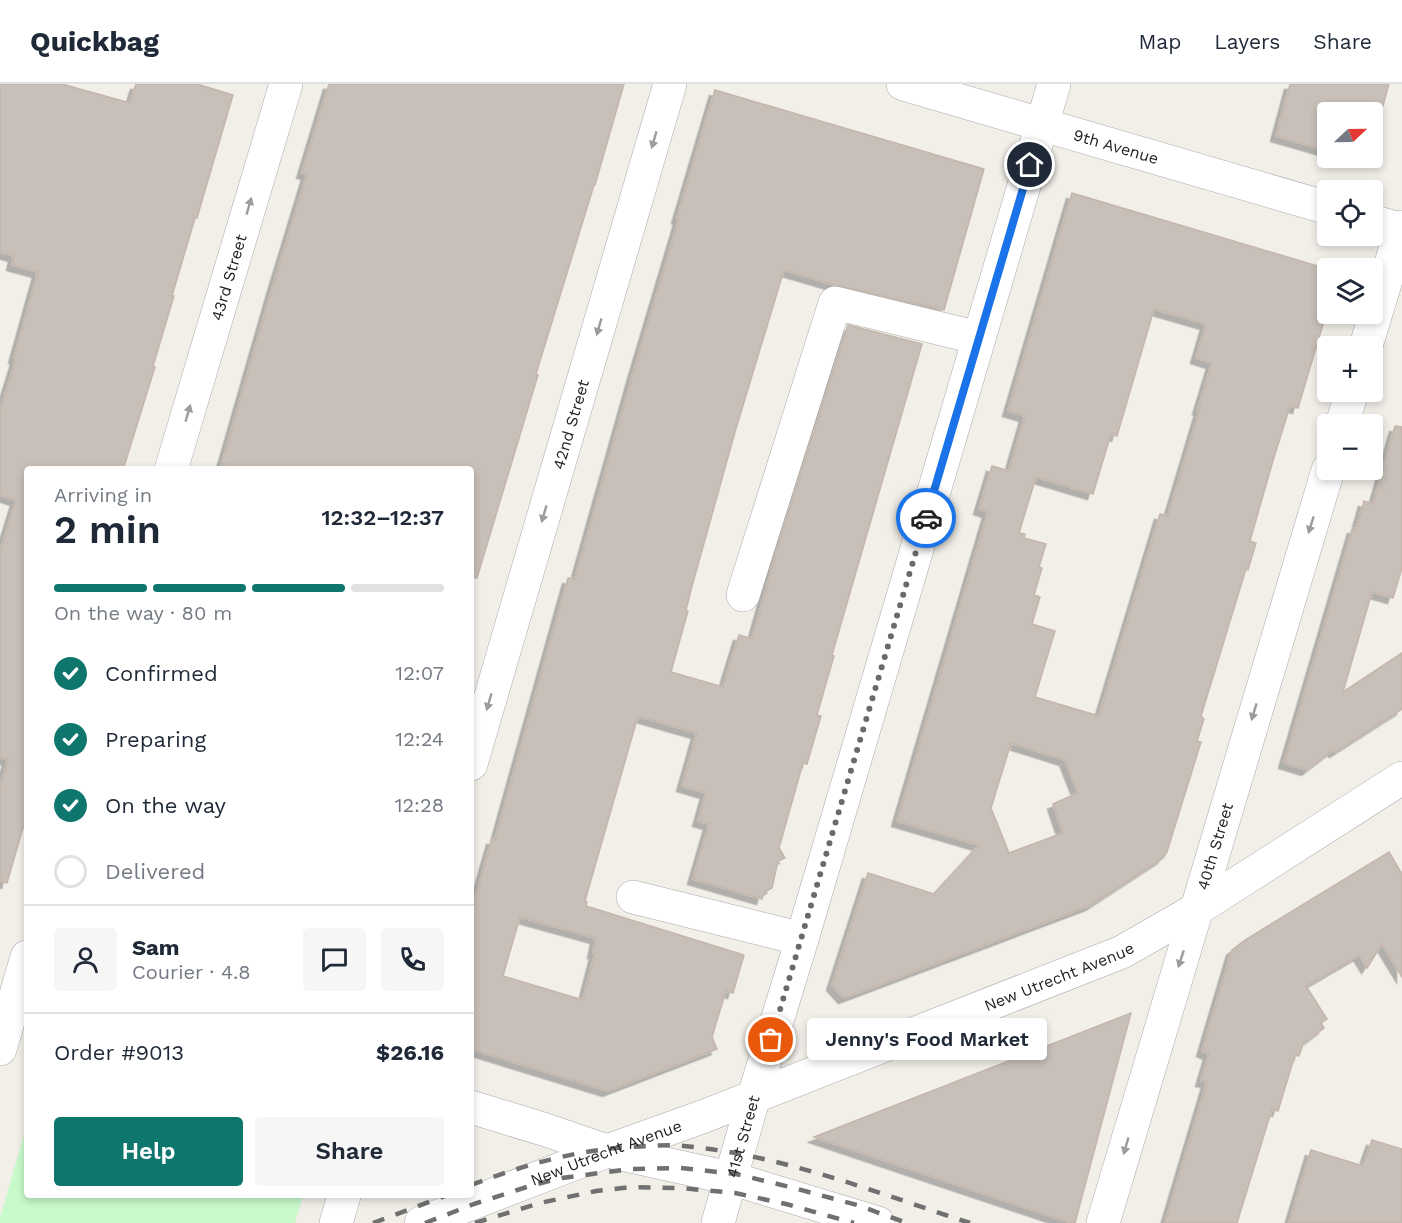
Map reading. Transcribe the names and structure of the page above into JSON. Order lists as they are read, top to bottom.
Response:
{
  "streets": {
    "street": [
      "9th Avenue",
      "43rd Street",
      "42nd Street",
      "40th Street",
      "New Utrecht Avenue",
      "41st Street"
    ]
  },
  "crossings": [
    ["9th Avenue", "41st Street"],
    ["40th Street", "New Utrecht Avenue"],
    ["New Utrecht Avenue", "41st Street"]
  ],
  "one_way": ["43rd Street", "42nd Street", "40th Street"],
  "places": ["Jenny's Food Market"],
  "north": "right",
  "page": {
    "header": "Quickbag",
    "nav": ["Map", "Layers", "Share"],
    "map_buttons": ["+", "−"],
    "heading": ["2 min", "Arriving in", "12:32–12:37"],
    "panel": [
      "Sam",
      "Courier · 4.8",
      "Order #9013",
      "$26.16"
    ],
    "bar": "On the way · 80 m",
    "list": [
      ["Confirmed", "12:07"],
      ["Preparing", "12:24"],
      ["On the way", "12:28"],
      "Delivered"
    ],
    "bubble": "Jenny's Food Market",
    "buttons": ["Help", "Share"]
  }
}
